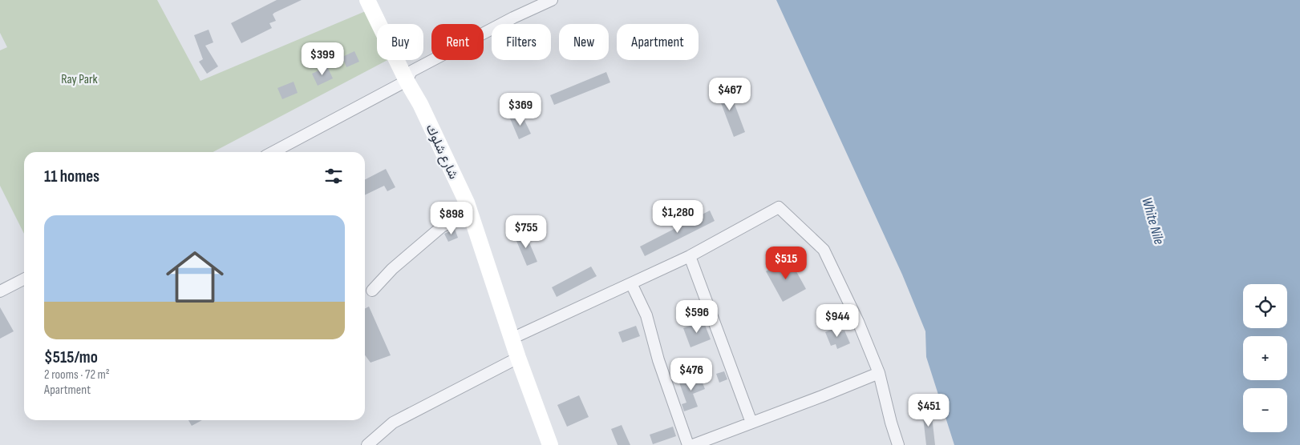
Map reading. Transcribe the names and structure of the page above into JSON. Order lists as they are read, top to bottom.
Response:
{
  "streets": {
    "street": ["شارع شلوك"]
  },
  "water": ["White Nile"],
  "parks": ["Ray Park"],
  "page": {
    "chip": [
      "Buy",
      "Rent",
      "Filters",
      "New",
      "Apartment"
    ],
    "price": [
      "$399",
      "$467",
      "$369",
      "$1,280",
      "$898",
      "$755",
      "$515",
      "$596",
      "$944",
      "$476",
      "$451"
    ],
    "heading": "11 homes",
    "list": [
      {
        "name": "$515/mo",
        "note": "2 rooms · 72 m² · Apartment"
      }
    ],
    "map_buttons": ["+", "−"]
  }
}
